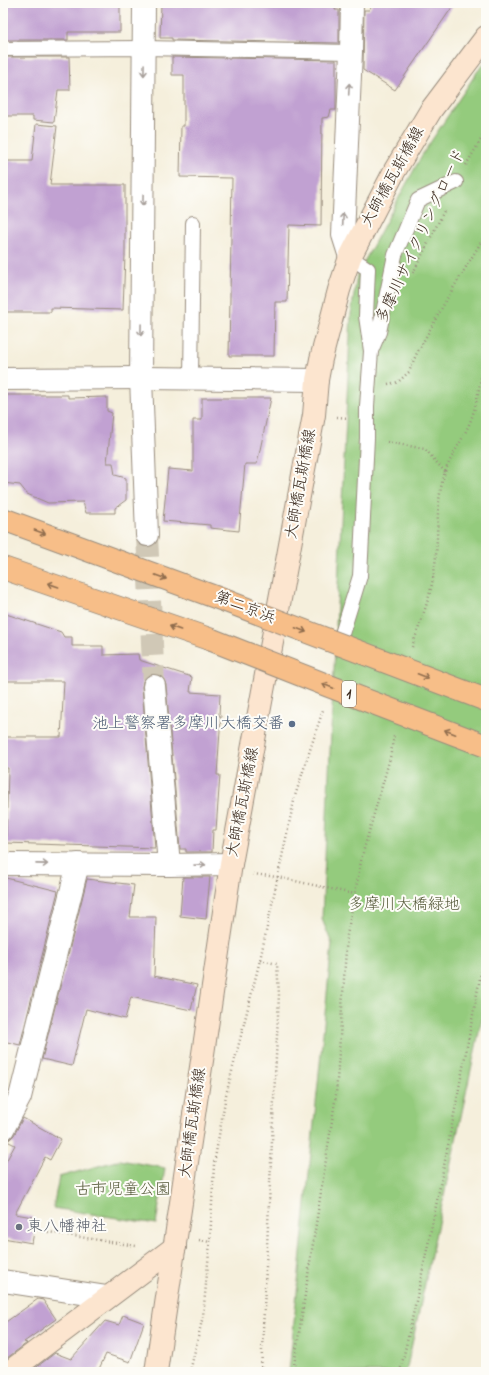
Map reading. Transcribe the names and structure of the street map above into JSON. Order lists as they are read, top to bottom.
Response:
{
  "streets": {
    "highway": ["第二京浜", "1"],
    "street": ["大師橋瓦斯橋線"],
    "path": ["多摩川サイクリングロード"]
  },
  "parks": ["多摩川大橋緑地", "古市児童公園"],
  "places": ["池上警察署多摩川大橋交番", "東八幡神社"]
}
